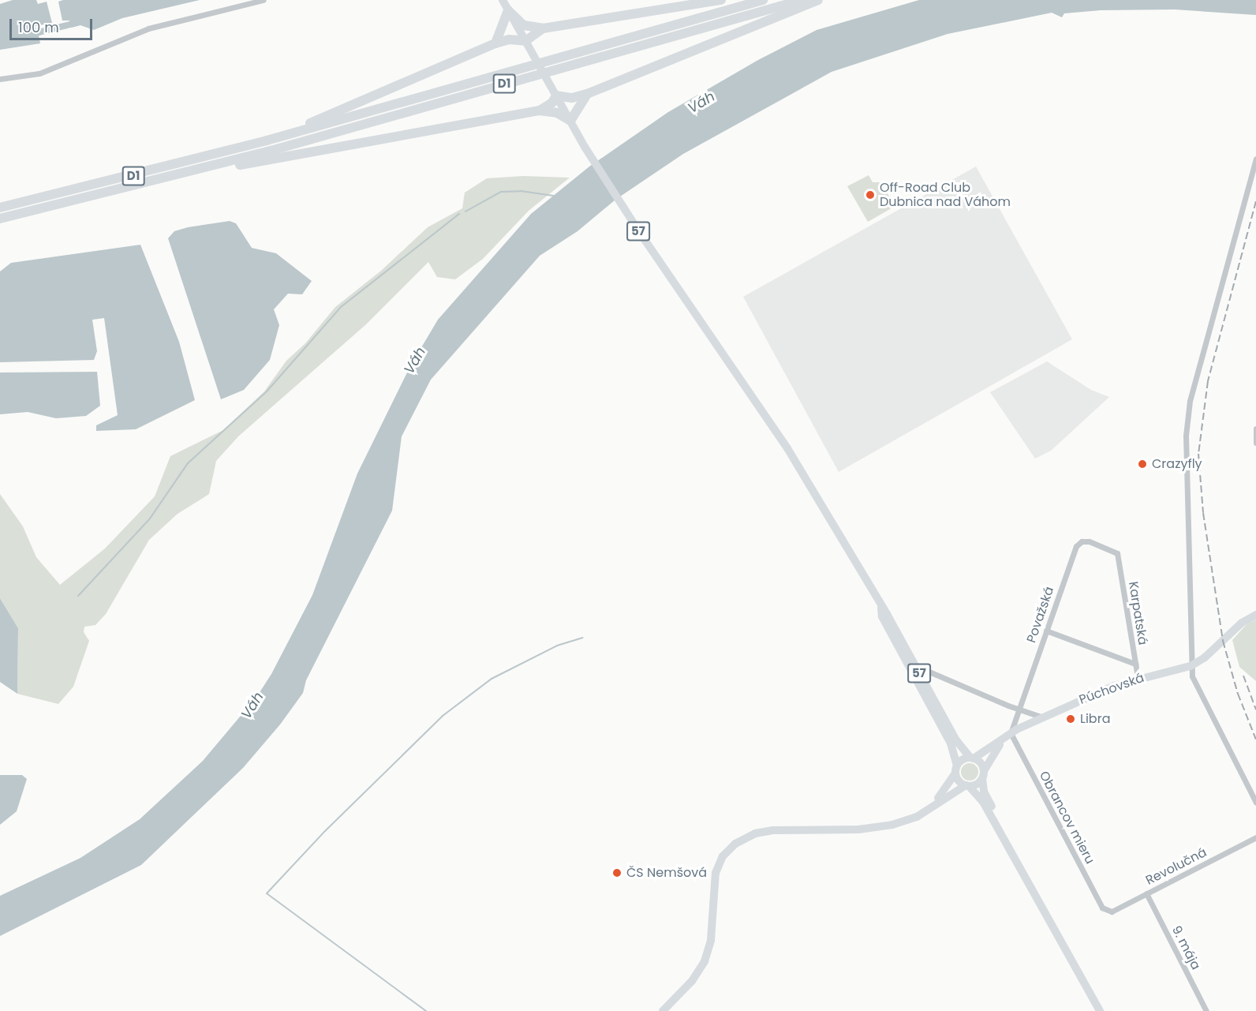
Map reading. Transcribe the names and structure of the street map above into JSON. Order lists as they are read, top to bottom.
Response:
{
  "streets": {
    "highway": ["D1"],
    "main road": ["57", "Púchovská"],
    "street": [
      "Karpatská",
      "Považská",
      "Obrancov mieru",
      "Revolučná",
      "9. mája"
    ]
  },
  "crossings": [
    ["57", "Púchovská"],
    ["Karpatská", "Považská"],
    ["Karpatská", "Púchovská"],
    ["Považská", "Púchovská"],
    ["Považská", "Obrancov mieru"],
    ["Púchovská", "Obrancov mieru"],
    ["Obrancov mieru", "Revolučná"],
    ["Revolučná", "9. mája"]
  ],
  "water": ["Váh"],
  "places": [
    "Off-Road Club Dubnica nad Váhom",
    "Crazyfly",
    "Libra",
    "ČS Nemšová"
  ],
  "scale_bar": "100 m"
}
